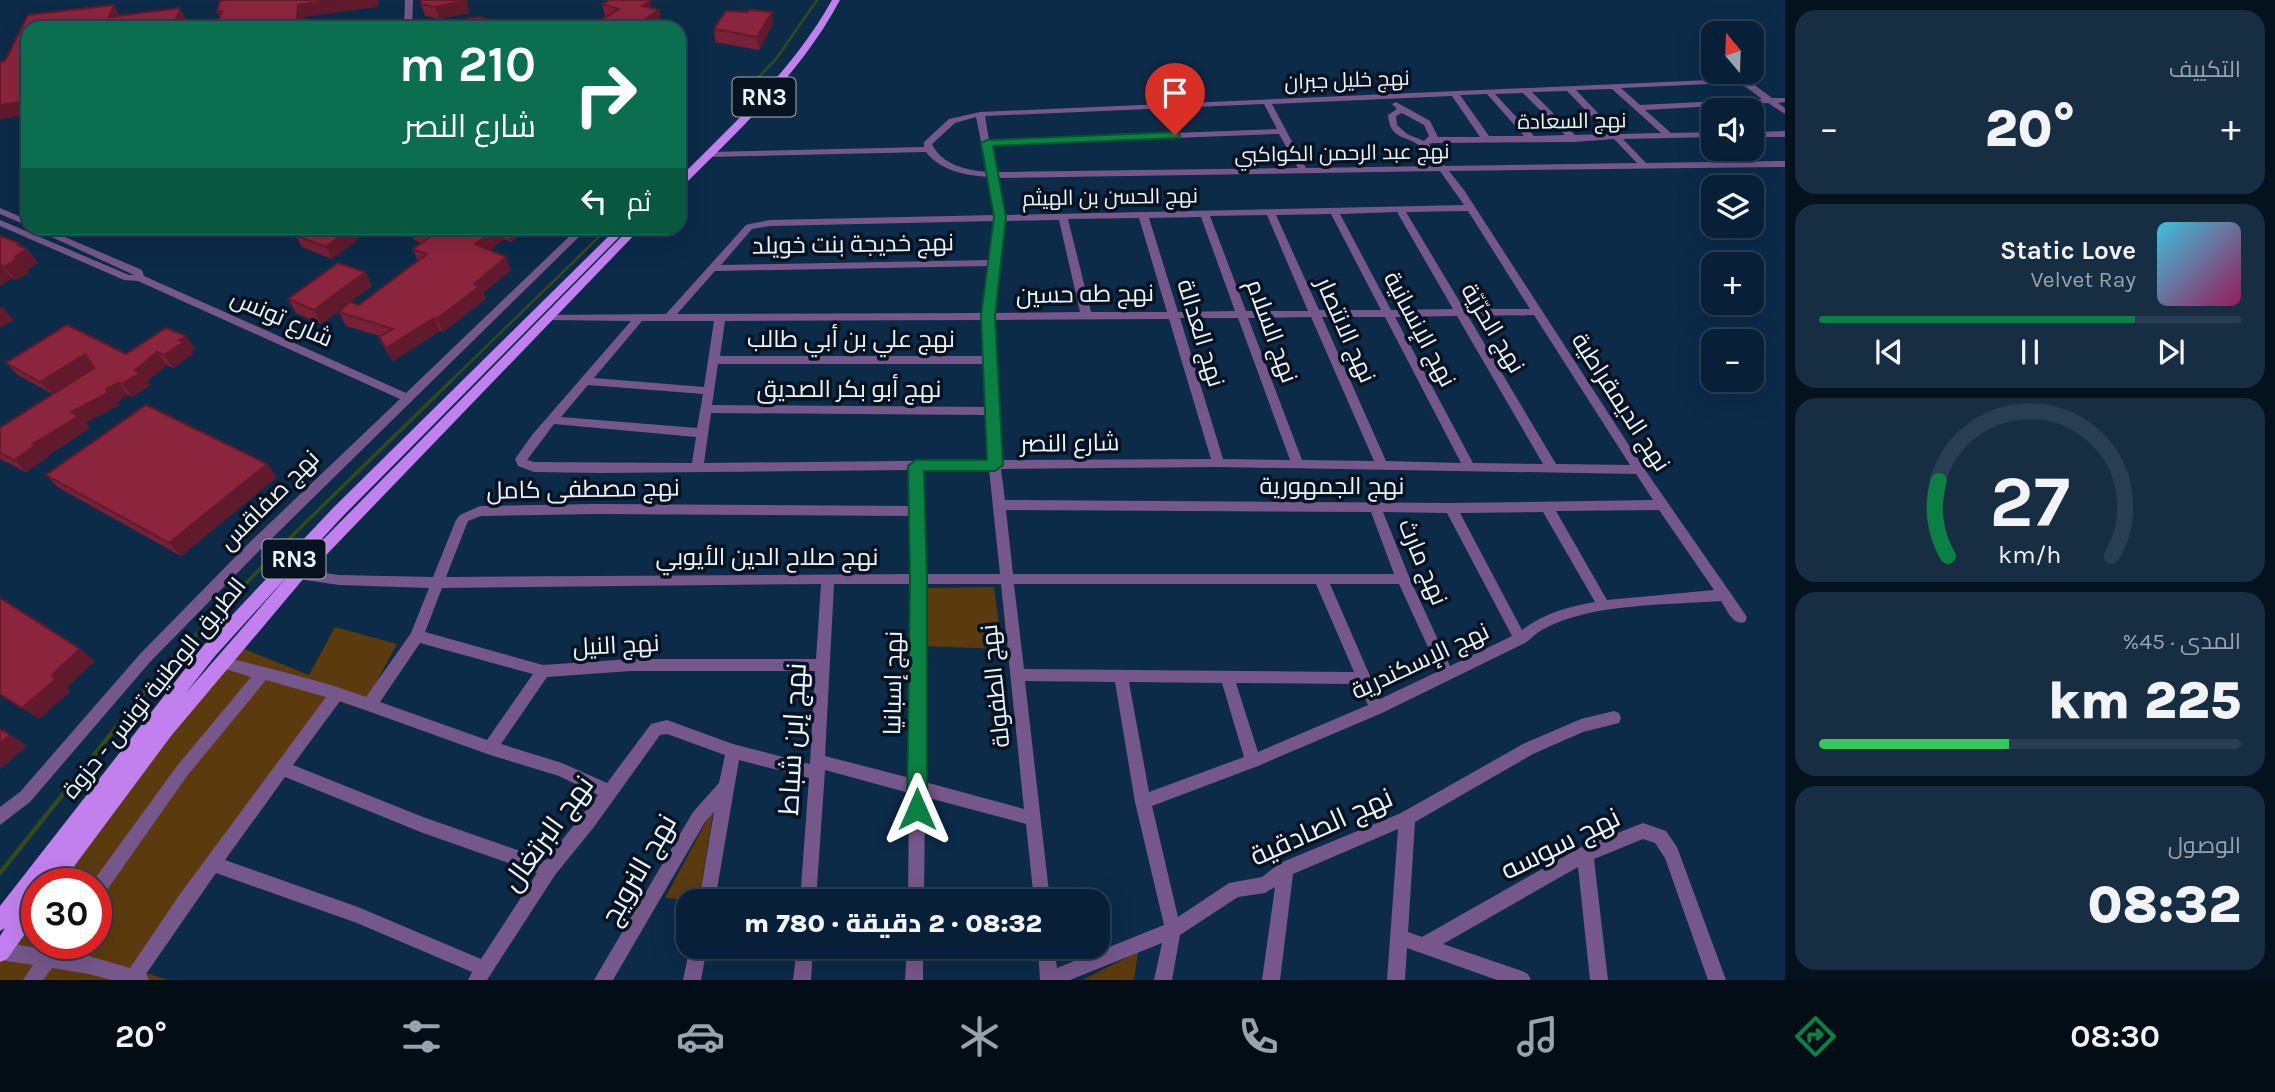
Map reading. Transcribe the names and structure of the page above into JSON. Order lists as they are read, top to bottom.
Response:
{
  "streets": {
    "main road": ["RN3", "الطريق الوطنية تونس - حزوة"],
    "street": [
      "نهج خليل جبران",
      "نهج السعادة",
      "نهج عبد الرحمن الكواكبي",
      "نهج الحسن بن الهيثم",
      "نهج خديجة بنت خويلد",
      "نهج طه حسين",
      "شارع تونس",
      "نهج الحرّيّة",
      "نهج الإنسانية",
      "نهج الانتصار",
      "نهج السلام",
      "نهج العدالة",
      "نهج علي بن أبي طالب",
      "نهج أبو بكر الصديق",
      "نهج الديمقراطية",
      "شارع النصر",
      "نهج الجمهورية",
      "نهج مصطفى كامل",
      "نهج صفاقس",
      "نهج صلاح الدين الأيوبي",
      "نهج مارث",
      "نهج النيل",
      "نهج الإسكندرية",
      "نهج إسبانيا",
      "نهج الطفولة",
      "نهج إبن شباط",
      "نهج الصادقية",
      "نهج البرتغال",
      "نهج سوسه",
      "نهج النرويج"
    ]
  },
  "crossings": [
    ["نهج خليل جبران", "نهج عبد الرحمن الكواكبي"],
    ["نهج خليل جبران", "نهج الطفولة"],
    ["نهج عبد الرحمن الكواكبي", "نهج الطفولة"],
    ["نهج الحسن بن الهيثم", "نهج خديجة بنت خويلد"],
    ["نهج الحسن بن الهيثم", "نهج طه حسين"],
    ["نهج الحسن بن الهيثم", "نهج الحرّيّة"],
    ["نهج الحسن بن الهيثم", "نهج الإنسانية"],
    ["نهج الحسن بن الهيثم", "نهج الانتصار"],
    ["نهج الحسن بن الهيثم", "نهج السلام"],
    ["نهج الحسن بن الهيثم", "نهج العدالة"],
    ["نهج الحسن بن الهيثم", "نهج الديمقراطية"],
    ["نهج الحسن بن الهيثم", "نهج الطفولة"],
    ["نهج خديجة بنت خويلد", "نهج الطفولة"],
    ["نهج طه حسين", "نهج الحرّيّة"],
    ["نهج طه حسين", "نهج الإنسانية"],
    ["نهج طه حسين", "نهج الانتصار"],
    ["نهج طه حسين", "نهج السلام"],
    ["نهج طه حسين", "نهج العدالة"],
    ["نهج طه حسين", "نهج الديمقراطية"],
    ["نهج طه حسين", "شارع النصر"],
    ["نهج طه حسين", "نهج الطفولة"],
    ["نهج طه حسين", "الطريق الوطنية تونس - حزوة"],
    ["شارع تونس", "نهج صفاقس"],
    ["نهج الحرّيّة", "شارع النصر"],
    ["نهج الإنسانية", "شارع النصر"],
    ["نهج الانتصار", "شارع النصر"],
    ["نهج السلام", "شارع النصر"],
    ["نهج العدالة", "شارع النصر"],
    ["نهج علي بن أبي طالب", "نهج الطفولة"],
    ["نهج أبو بكر الصديق", "نهج الطفولة"],
    ["نهج الديمقراطية", "شارع النصر"],
    ["نهج الديمقراطية", "نهج الجمهورية"],
    ["نهج الديمقراطية", "نهج الإسكندرية"],
    ["شارع النصر", "نهج إسبانيا"],
    ["شارع النصر", "نهج الطفولة"],
    ["نهج الجمهورية", "نهج مارث"],
    ["نهج الجمهورية", "نهج الطفولة"],
    ["نهج مصطفى كامل", "نهج صلاح الدين الأيوبي"],
    ["نهج مصطفى كامل", "نهج النيل"],
    ["نهج مصطفى كامل", "نهج إسبانيا"],
    ["نهج صلاح الدين الأيوبي", "نهج مارث"],
    ["نهج صلاح الدين الأيوبي", "نهج إسبانيا"],
    ["نهج صلاح الدين الأيوبي", "نهج الطفولة"],
    ["نهج صلاح الدين الأيوبي", "الطريق الوطنية تونس - حزوة"],
    ["نهج صلاح الدين الأيوبي", "نهج إبن شباط"],
    ["نهج مارث", "نهج الإسكندرية"],
    ["نهج النيل", "نهج إبن شباط"]
  ],
  "north": "top",
  "page": {
    "tile": [
      "التكييف",
      ["المدى · 45%", "225 km"],
      ["الوصول", "08:32"]
    ],
    "map_buttons": ["+", "−"],
    "turn": ["210 m", "شارع النصر"],
    "heat": ["−", "20°", "+"],
    "then": "ثم",
    "song": ["Static Love", "Velvet Ray"],
    "limit": "30",
    "trip": "08:32 · 2 دقيقة · 780 m",
    "tabs": ["08:30", "20°"],
    "gauge": ["27", "km/h"]
  }
}
